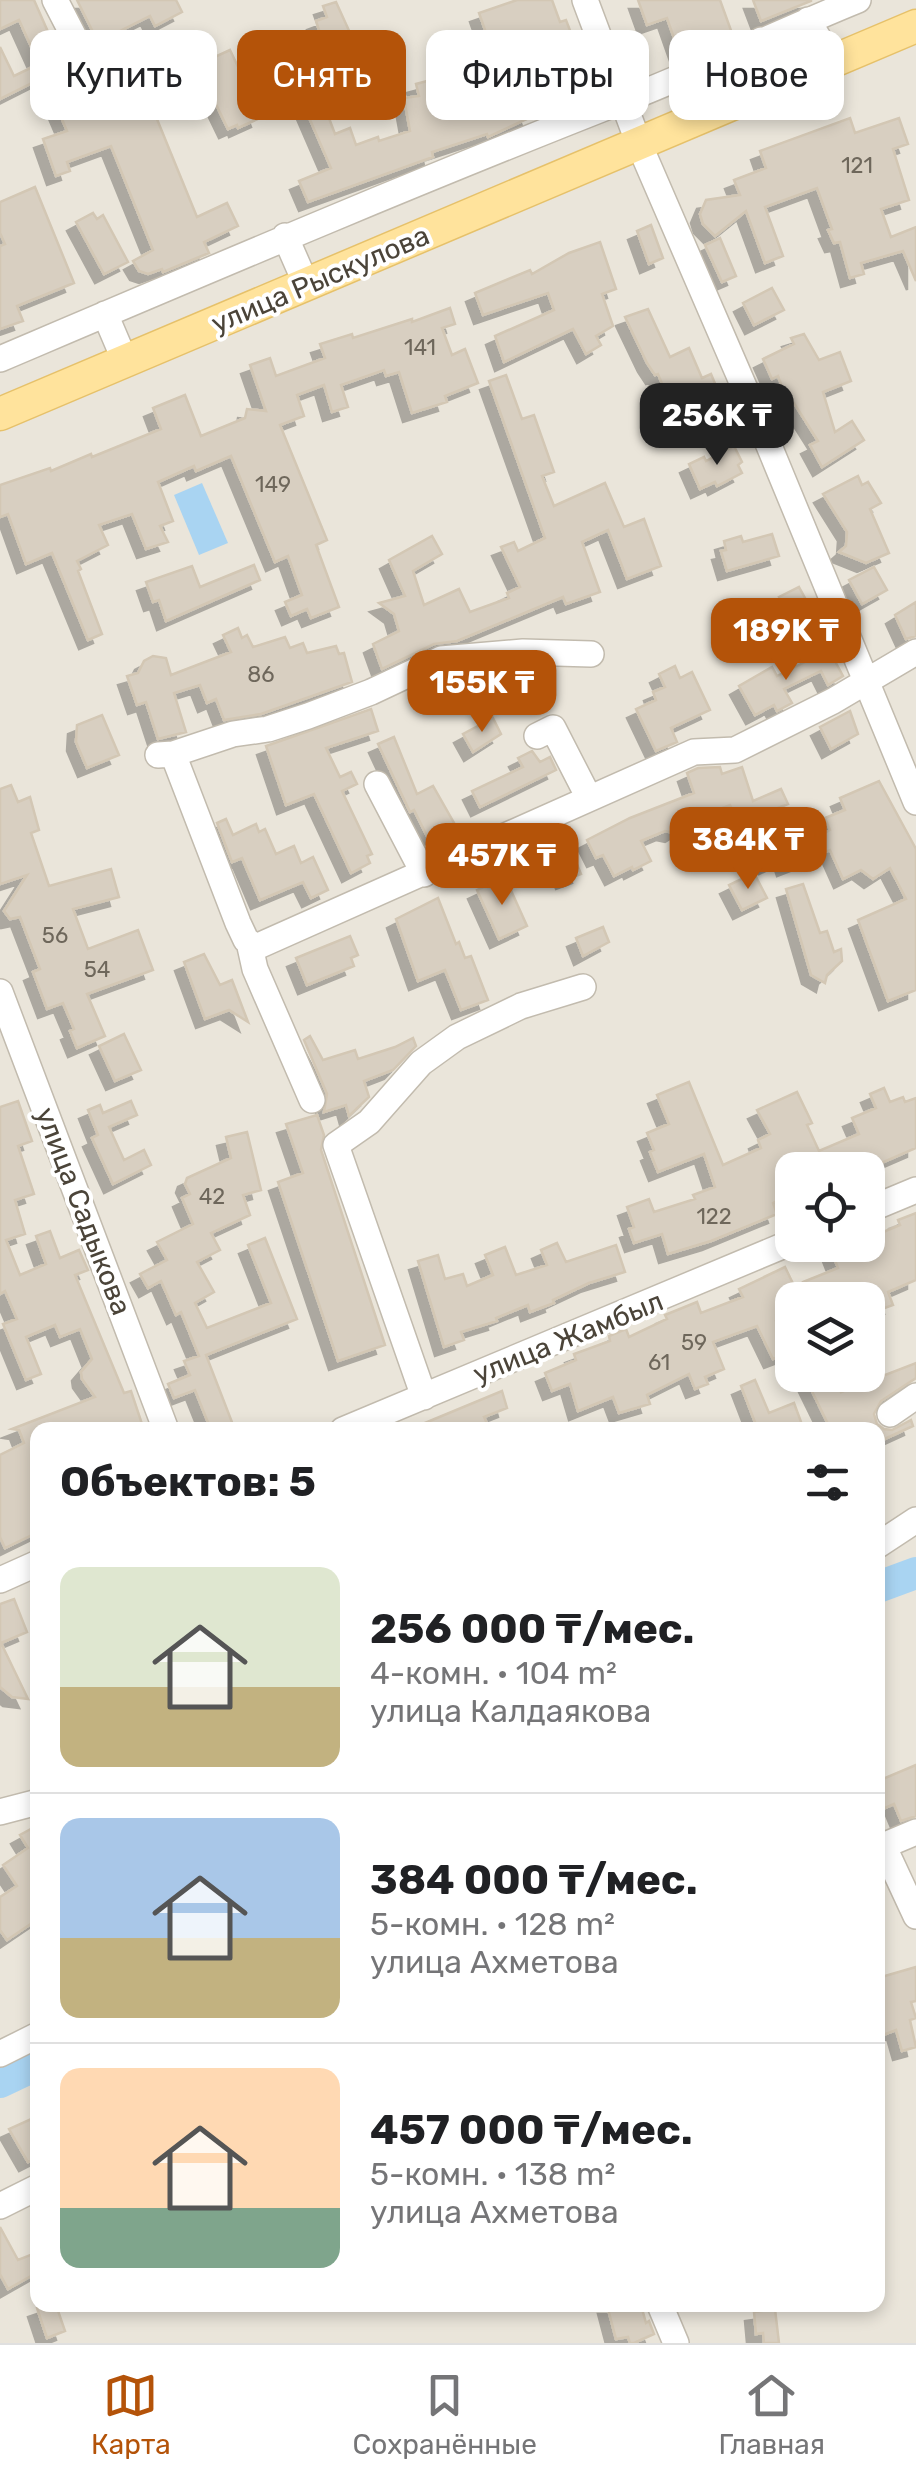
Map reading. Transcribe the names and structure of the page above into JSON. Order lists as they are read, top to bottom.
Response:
{
  "streets": {
    "main road": ["улица Рыскулова"],
    "street": ["улица Садыкова", "улица Жамбыл"]
  },
  "house_numbers": [
    "121",
    "141",
    "149",
    "86",
    "56",
    "54",
    "42",
    "122",
    "59",
    "61"
  ],
  "page": {
    "chip": [
      "Купить",
      "Снять",
      "Фильтры",
      "Новое"
    ],
    "price": [
      "256K ₸",
      "189K ₸",
      "155K ₸",
      "384K ₸",
      "457K ₸"
    ],
    "heading": "Объектов: 5",
    "list": [
      {
        "name": "256 000 ₸/мес.",
        "note": "4-комн. · 104 m² · улица Калдаякова"
      },
      {
        "name": "384 000 ₸/мес.",
        "note": "5-комн. · 128 m² · улица Ахметова"
      },
      {
        "name": "457 000 ₸/мес.",
        "note": "5-комн. · 138 m² · улица Ахметова"
      }
    ],
    "tabs": ["Карта", "Сохранённые", "Главная"]
  }
}
